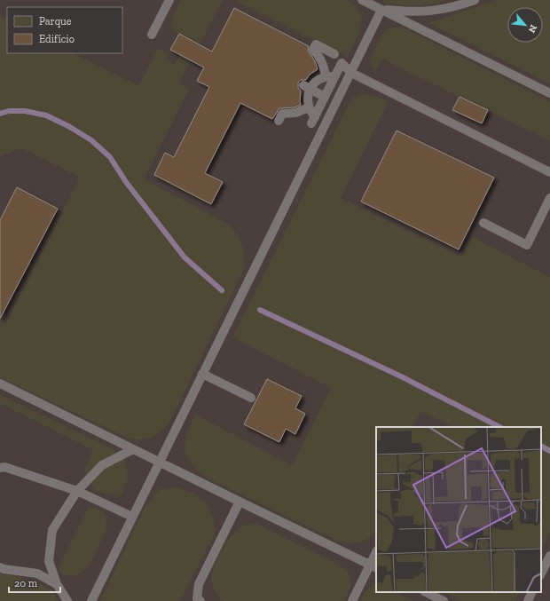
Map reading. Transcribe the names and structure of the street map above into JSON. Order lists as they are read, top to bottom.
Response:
{
  "legend": ["Parque", "Edifício"],
  "scale_bar": "20 m",
  "north": "bottom right"
}
